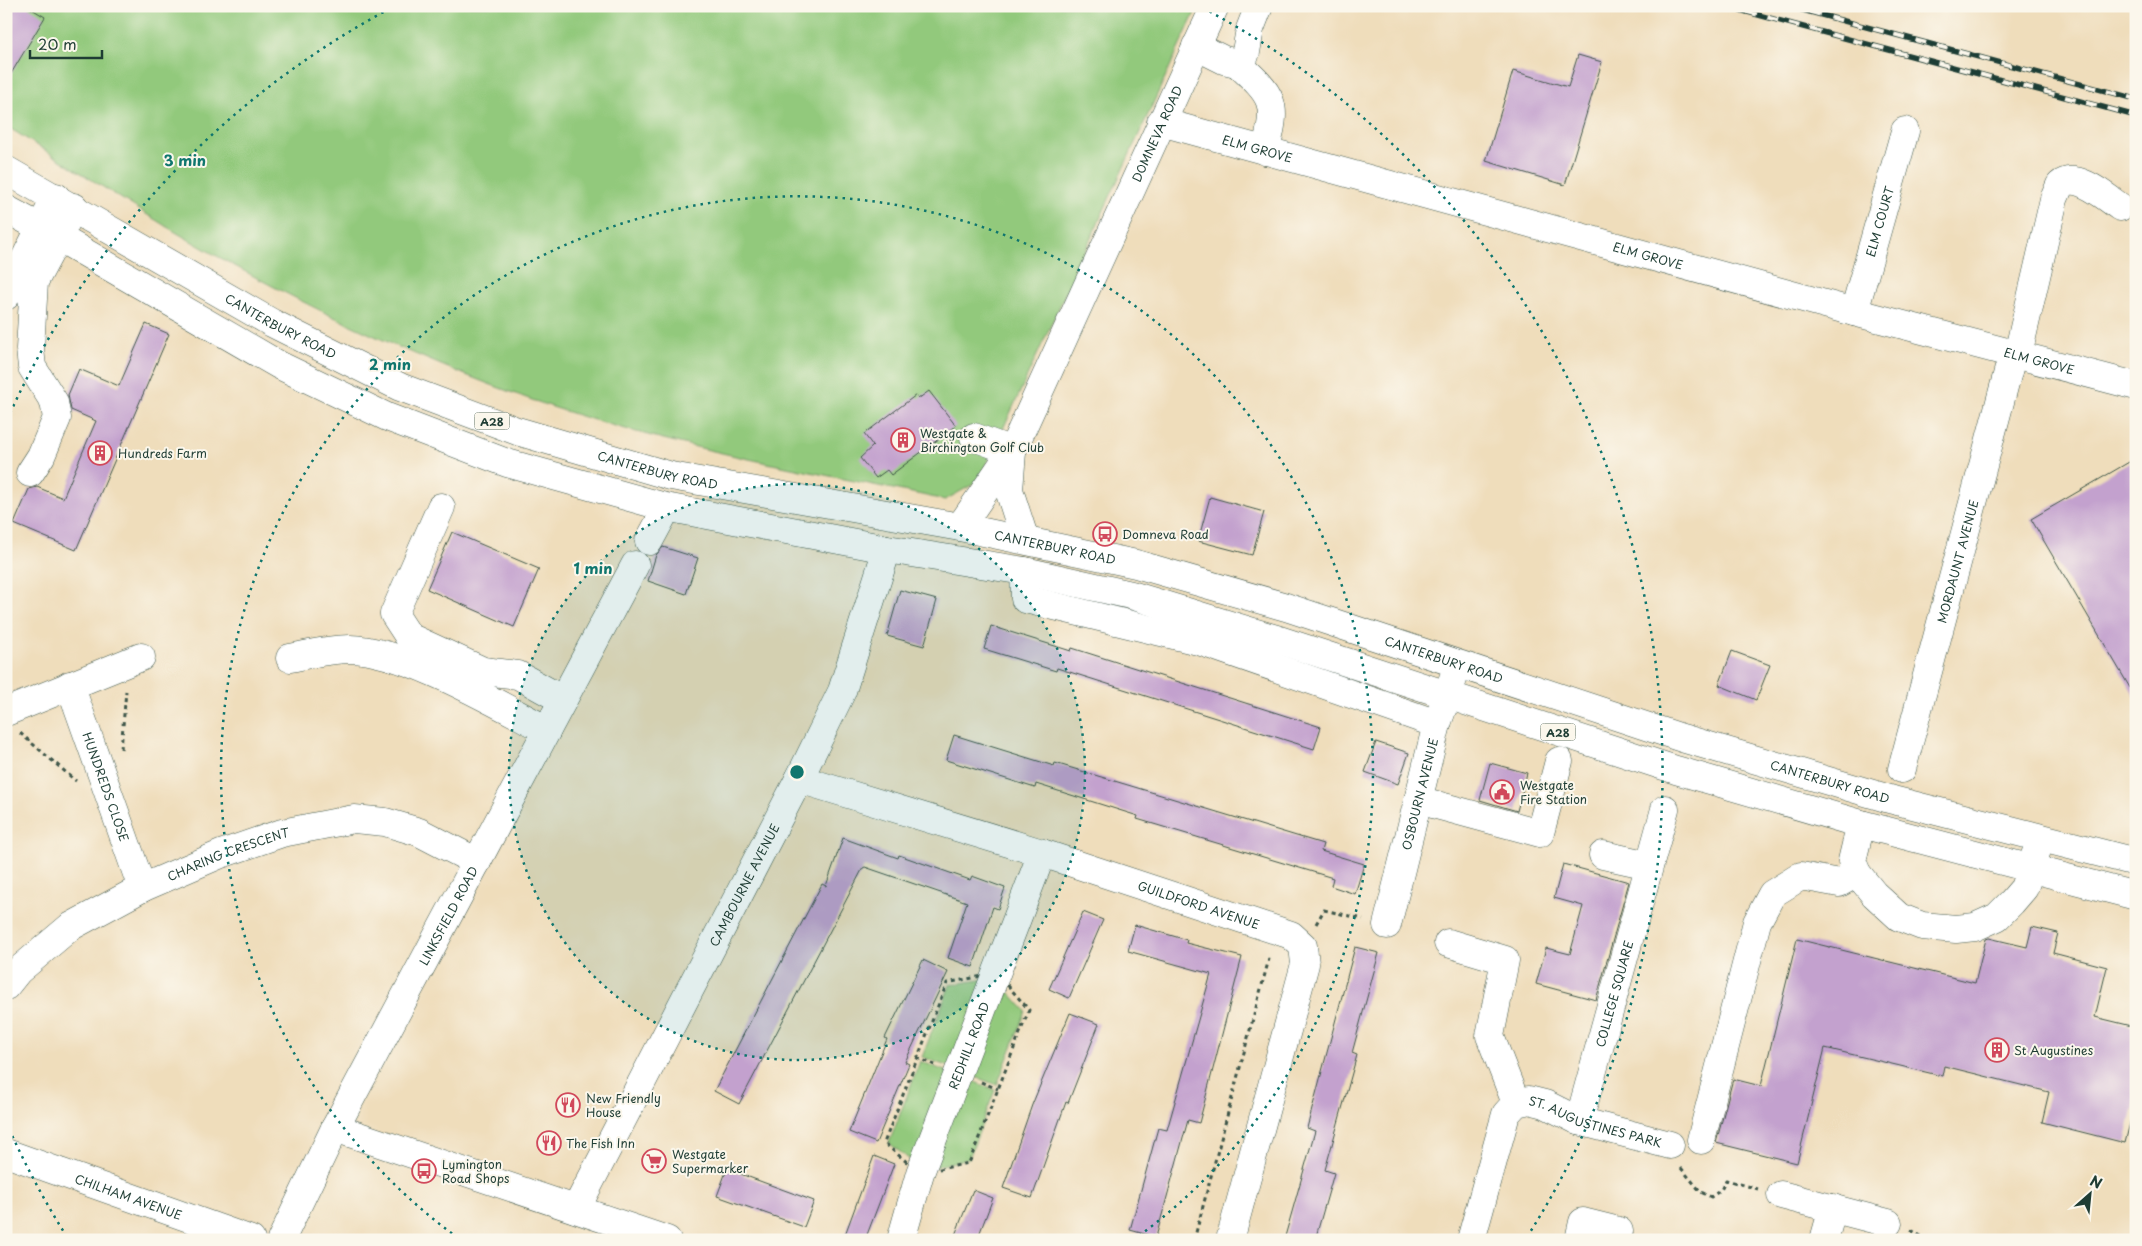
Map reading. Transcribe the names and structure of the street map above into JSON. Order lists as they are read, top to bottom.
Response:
{
  "streets": {
    "main road": [
      "DOMNEVA ROAD",
      "ELM GROVE",
      "ELM COURT",
      "CANTERBURY ROAD",
      "A28",
      "MORDAUNT AVENUE",
      "HUNDREDS CLOSE",
      "OSBOURN AVENUE",
      "CHARING CRESCENT",
      "CAMBOURNE AVENUE",
      "GUILDFORD AVENUE",
      "LINKSFIELD ROAD",
      "COLLEGE SQUARE",
      "REDHILL ROAD",
      "ST. AUGUSTINES PARK",
      "CHILHAM AVENUE"
    ]
  },
  "crossings": [
    ["DOMNEVA ROAD", "ELM GROVE"],
    ["DOMNEVA ROAD", "CANTERBURY ROAD"],
    ["ELM GROVE", "ELM COURT"],
    ["ELM GROVE", "MORDAUNT AVENUE"],
    ["CANTERBURY ROAD", "OSBOURN AVENUE"],
    ["A28", "OSBOURN AVENUE"],
    ["A28", "CAMBOURNE AVENUE"],
    ["HUNDREDS CLOSE", "CHARING CRESCENT"],
    ["CHARING CRESCENT", "LINKSFIELD ROAD"],
    ["CAMBOURNE AVENUE", "GUILDFORD AVENUE"],
    ["GUILDFORD AVENUE", "REDHILL ROAD"],
    ["COLLEGE SQUARE", "ST. AUGUSTINES PARK"]
  ],
  "places": {
    "building": ["Westgate & Birchington Golf Club", "Hundreds Farm", "St Augustines"],
    "bus stop": ["Domneva Road", "Lymington Road Shops"],
    "public building": ["Westgate Fire Station"],
    "restaurant": ["New Friendly House", "The Fish Inn"],
    "supermarket": ["Westgate Supermarker"]
  },
  "scale_bar": "20 m",
  "north": "top right",
  "rings": ["3 min", "2 min", "1 min"]
}
